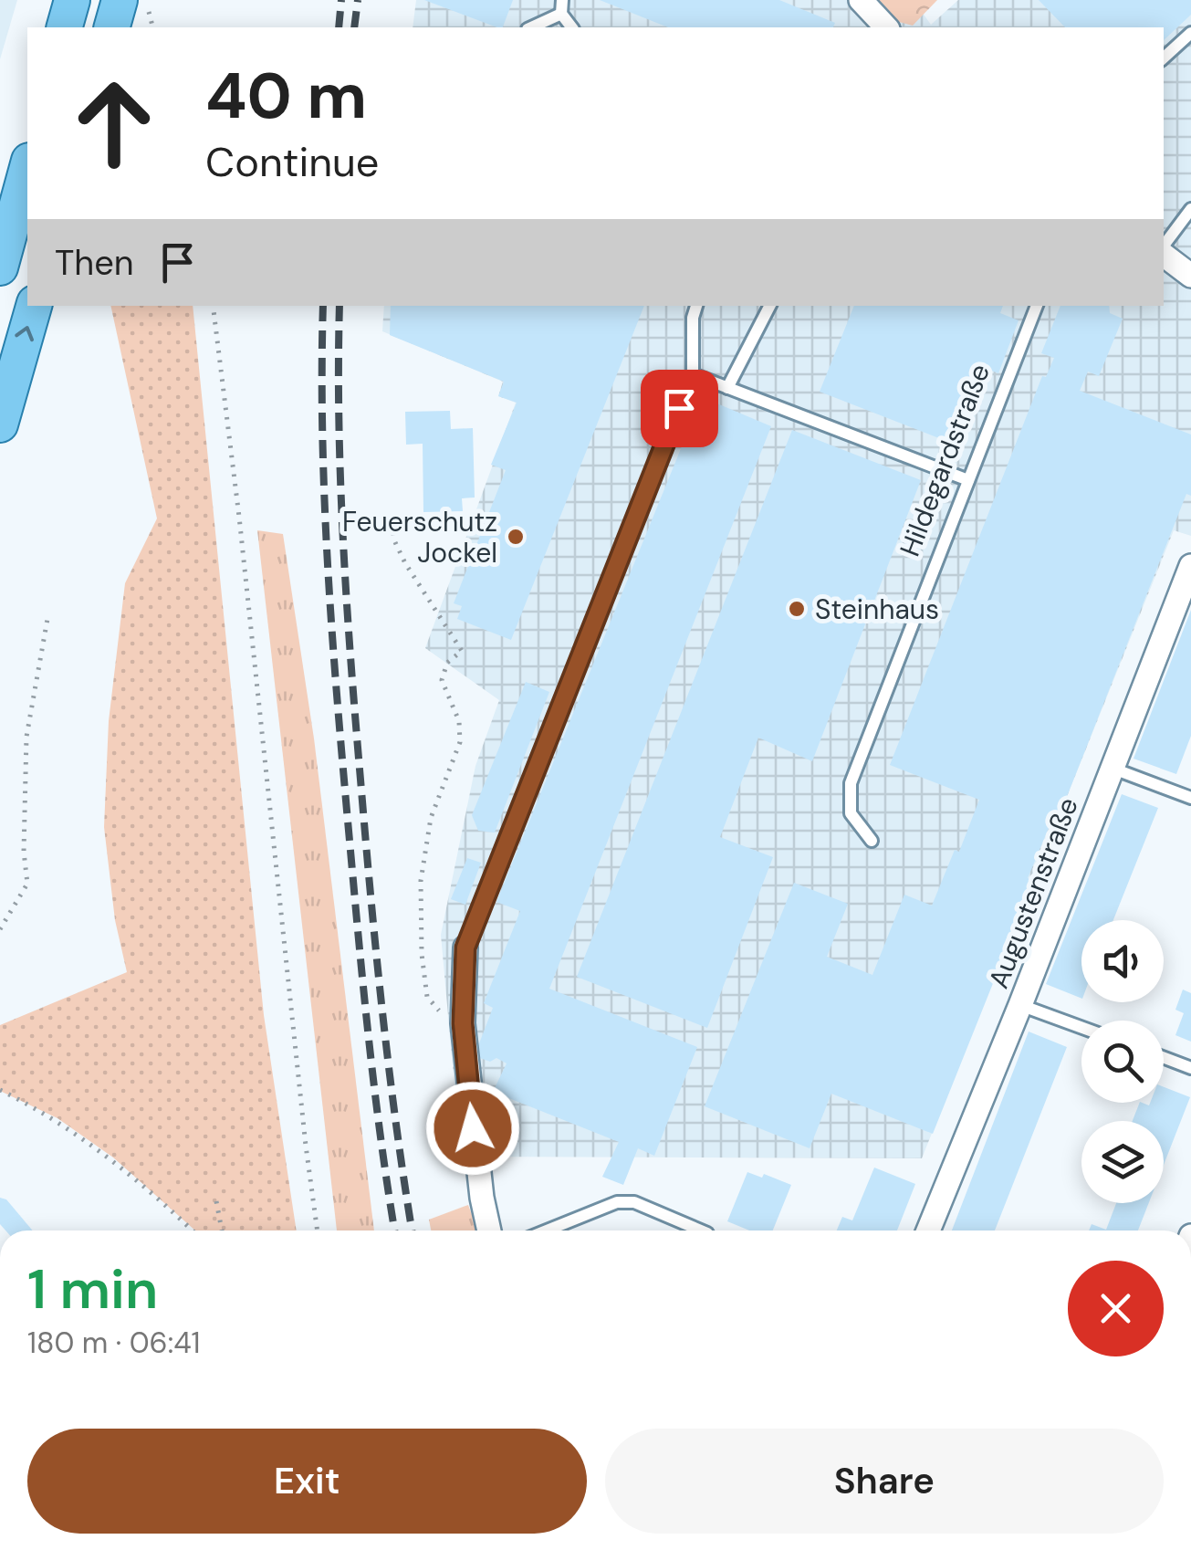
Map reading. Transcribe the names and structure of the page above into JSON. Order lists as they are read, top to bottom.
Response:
{
  "streets": {
    "street": ["Augustenstraße"],
    "lane": ["Hildegardstraße"]
  },
  "places": ["Feuerschutz Jockel", "Steinhaus"],
  "page": {
    "turn": ["40 m", "Continue"],
    "then": "Then",
    "heading": ["1 min", "180 m · 06:41"],
    "buttons": ["Exit", "Share"]
  }
}
